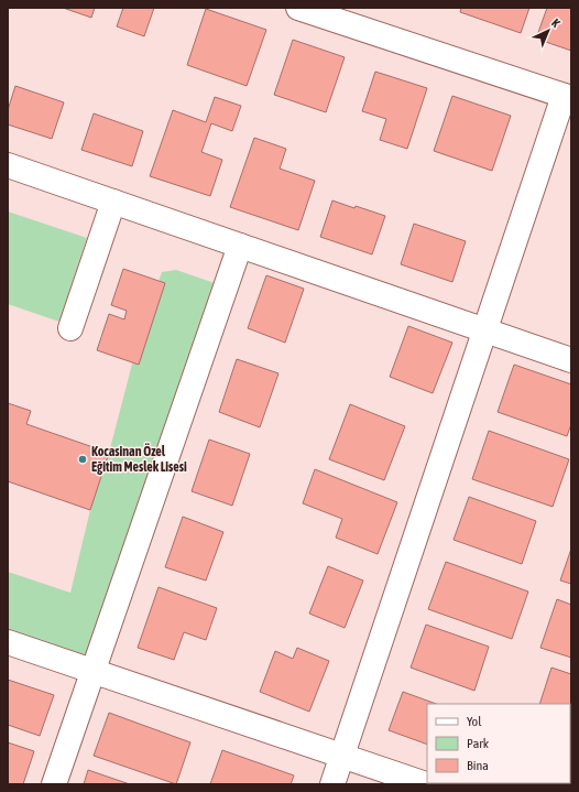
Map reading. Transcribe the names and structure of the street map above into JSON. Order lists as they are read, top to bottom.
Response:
{
  "places": ["Kocasinan Özel Eğitim Meslek Lisesi"],
  "legend": ["Yol", "Park", "Bina"],
  "north": "top right"
}
